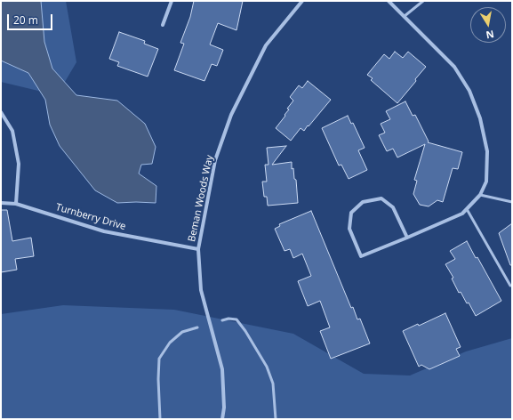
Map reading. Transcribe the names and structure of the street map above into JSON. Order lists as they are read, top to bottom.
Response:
{
  "streets": {
    "street": ["Beman Woods Way", "Turnberry Drive"]
  },
  "crossings": [
    ["Beman Woods Way", "Turnberry Drive"]
  ],
  "scale_bar": "20 m",
  "north": "bottom"
}
